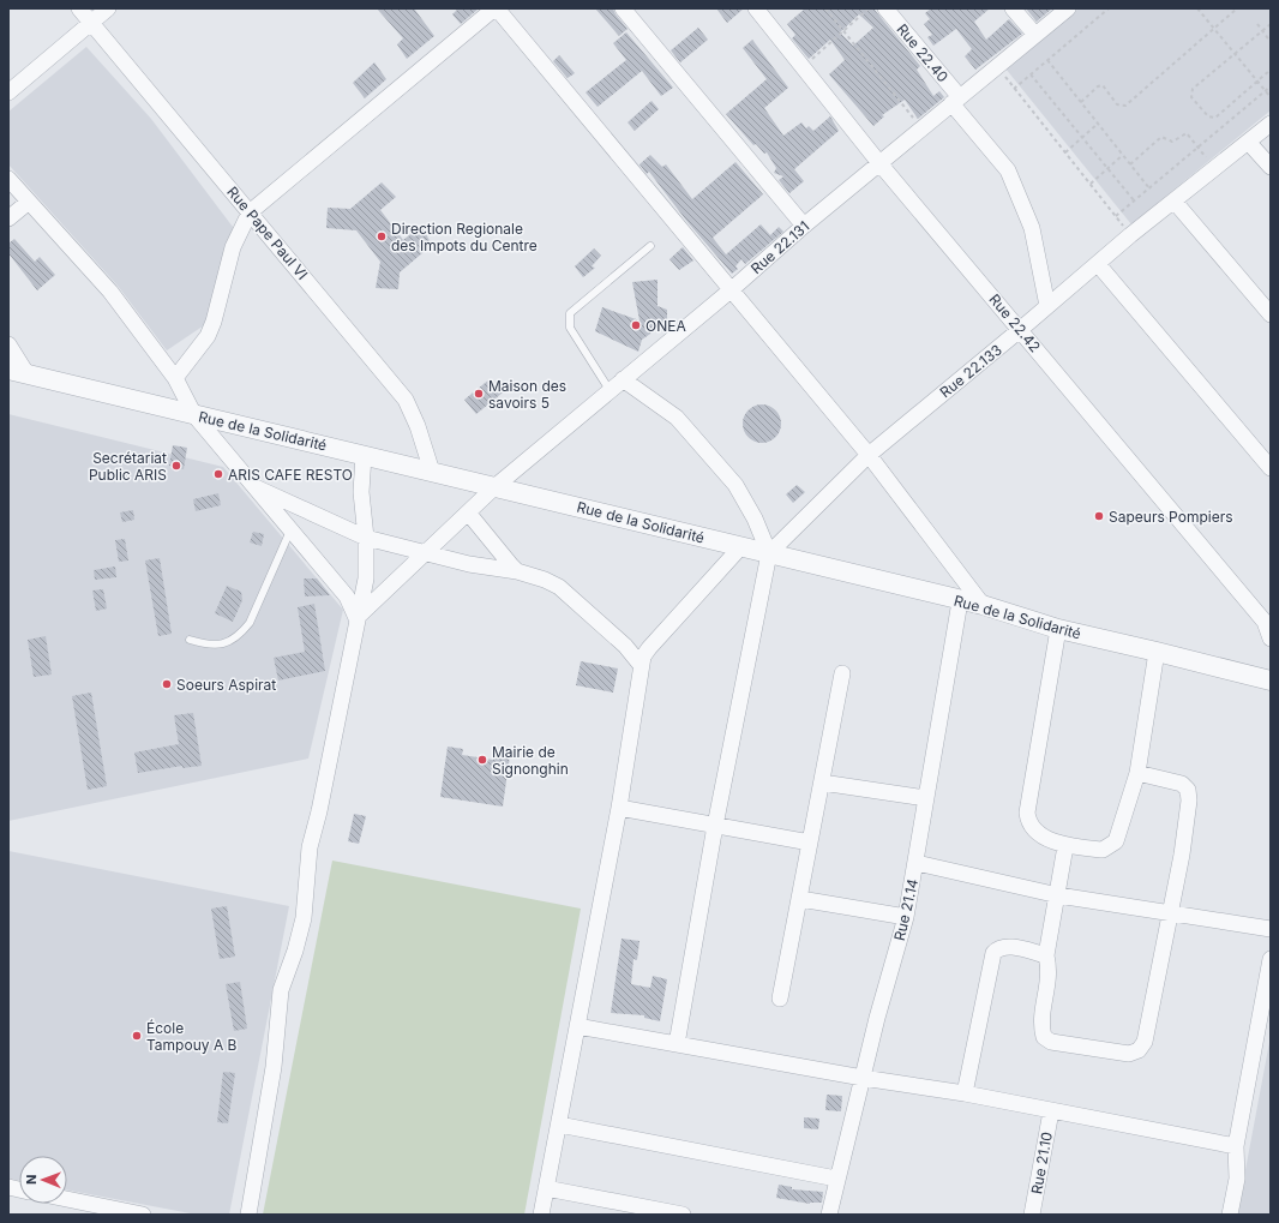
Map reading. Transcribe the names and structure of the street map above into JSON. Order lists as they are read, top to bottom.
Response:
{
  "streets": {
    "street": [
      "Rue 22.40",
      "Rue Pape Paul VI",
      "Rue 22.131",
      "Rue 22.42",
      "Rue 22.133",
      "Rue de la Solidarité",
      "Rue 21.14",
      "Rue 21.10"
    ]
  },
  "crossings": [
    ["Rue 22.40", "Rue 22.131"],
    ["Rue 22.40", "Rue 22.133"],
    ["Rue Pape Paul VI", "Rue de la Solidarité"],
    ["Rue 22.131", "Rue 22.42"],
    ["Rue 22.131", "Rue de la Solidarité"],
    ["Rue 22.42", "Rue 22.133"],
    ["Rue 22.133", "Rue de la Solidarité"],
    ["Rue de la Solidarité", "Rue 21.14"]
  ],
  "places": [
    "Direction Regionale des Impots du Centre",
    "ONEA",
    "Maison des savoirs 5",
    "Secrétariat Public ARIS",
    "ARIS CAFE RESTO",
    "Sapeurs Pompiers",
    "Soeurs Aspirat",
    "Mairie de Signonghin",
    "École Tampouy A B"
  ],
  "north": "left"
}
